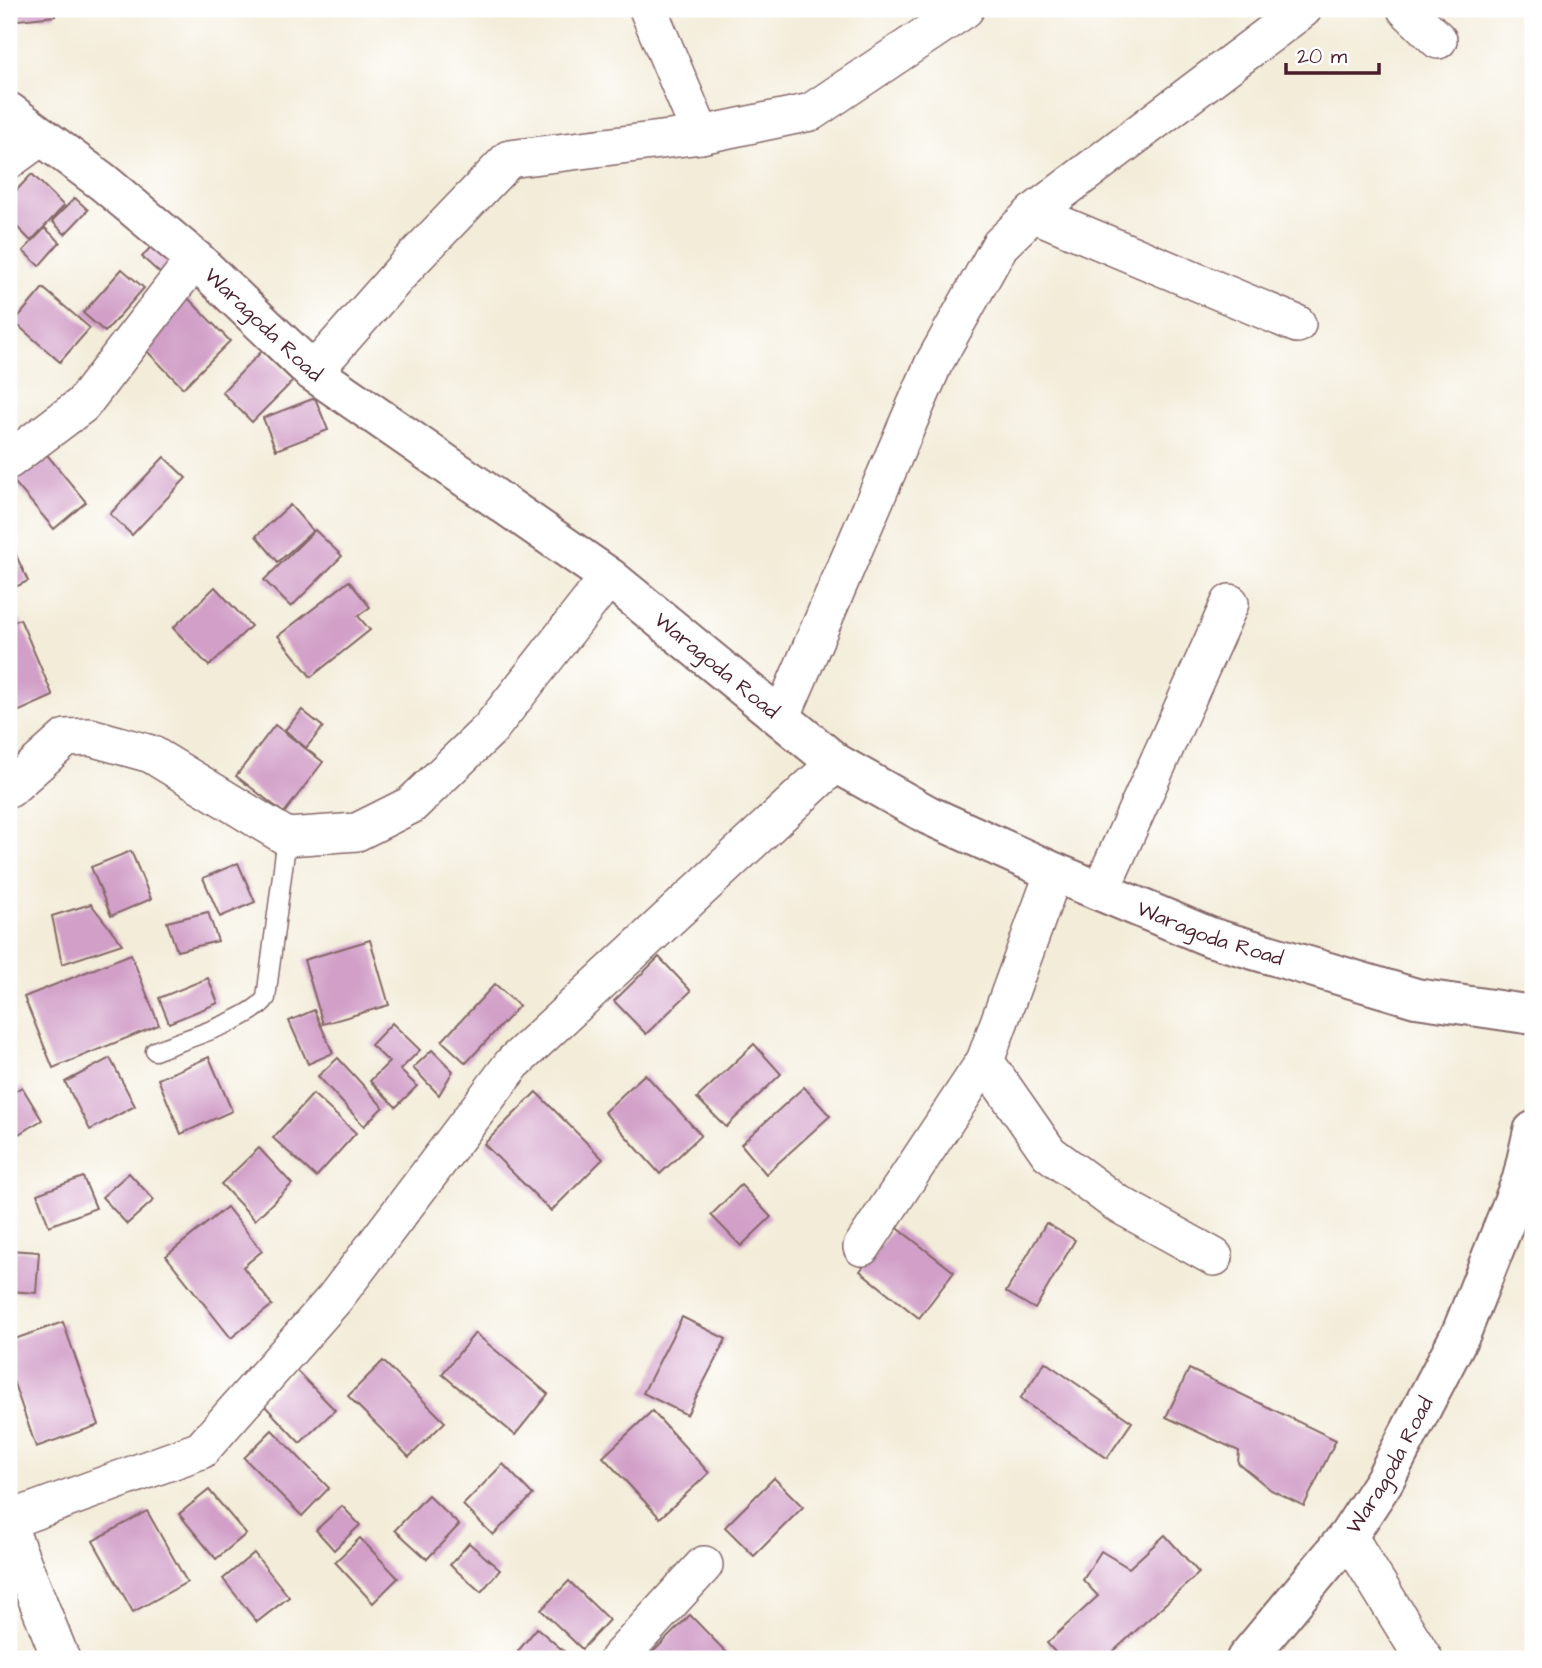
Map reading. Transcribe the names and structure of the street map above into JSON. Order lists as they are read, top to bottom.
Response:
{
  "streets": {
    "main road": ["Waragoda Road"]
  },
  "scale_bar": "20 m"
}
